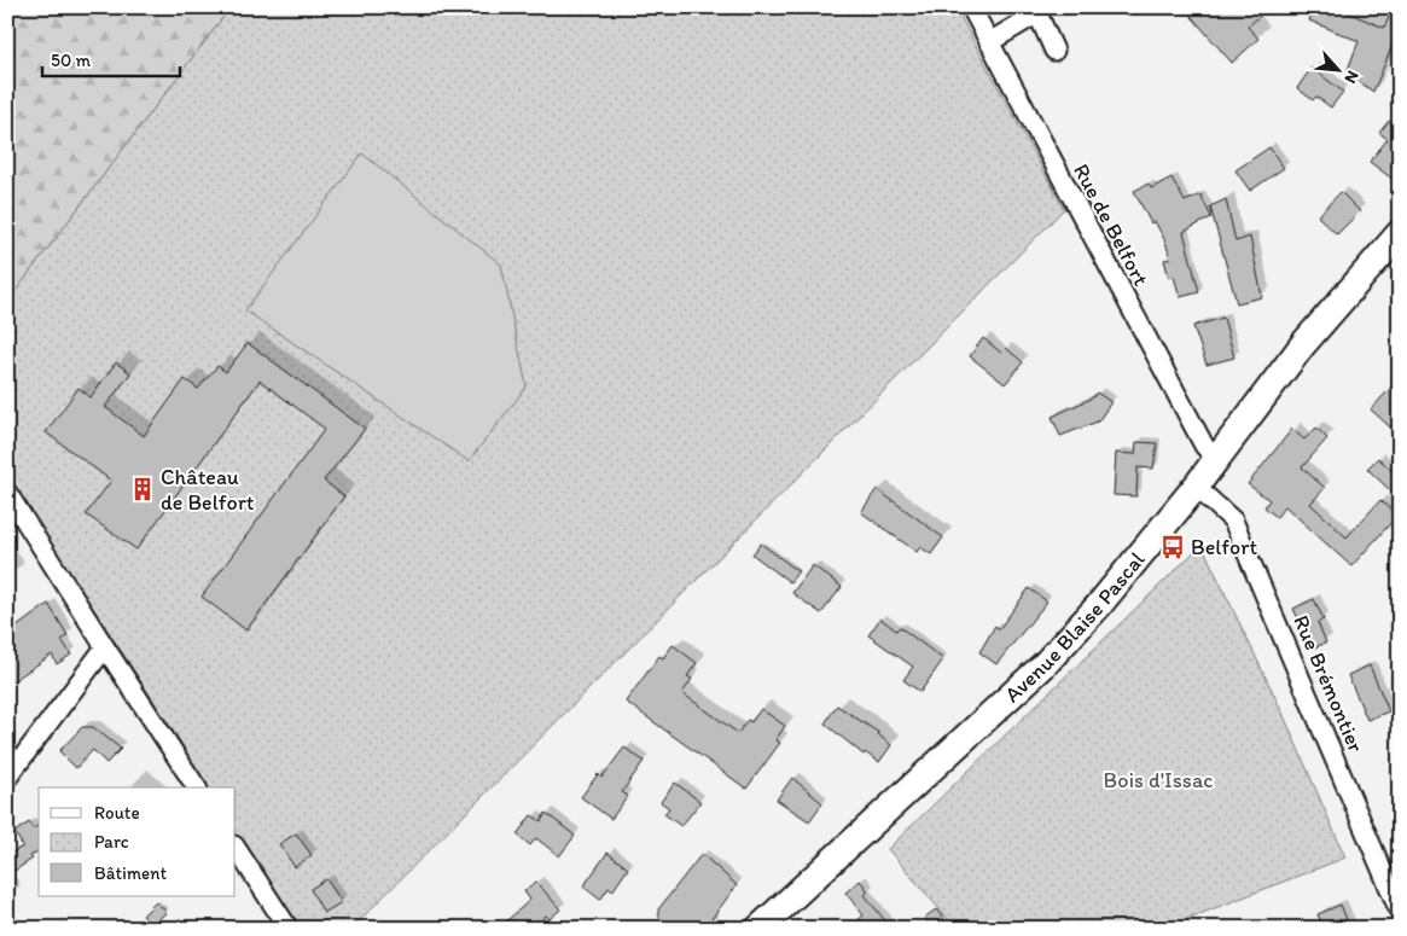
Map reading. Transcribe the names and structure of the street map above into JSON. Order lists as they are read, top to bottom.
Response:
{
  "streets": {
    "main road": ["Avenue Blaise Pascal"],
    "street": ["Rue de Belfort", "Rue Brémontier"]
  },
  "crossings": [
    ["Rue de Belfort", "Avenue Blaise Pascal"],
    ["Avenue Blaise Pascal", "Rue Brémontier"]
  ],
  "parks": ["Bois d'Issac"],
  "places": {
    "building": ["Château de Belfort"],
    "bus stop": ["Belfort"]
  },
  "legend": ["Route", "Parc", "Bâtiment"],
  "scale_bar": "50 m",
  "north": "bottom right"
}
